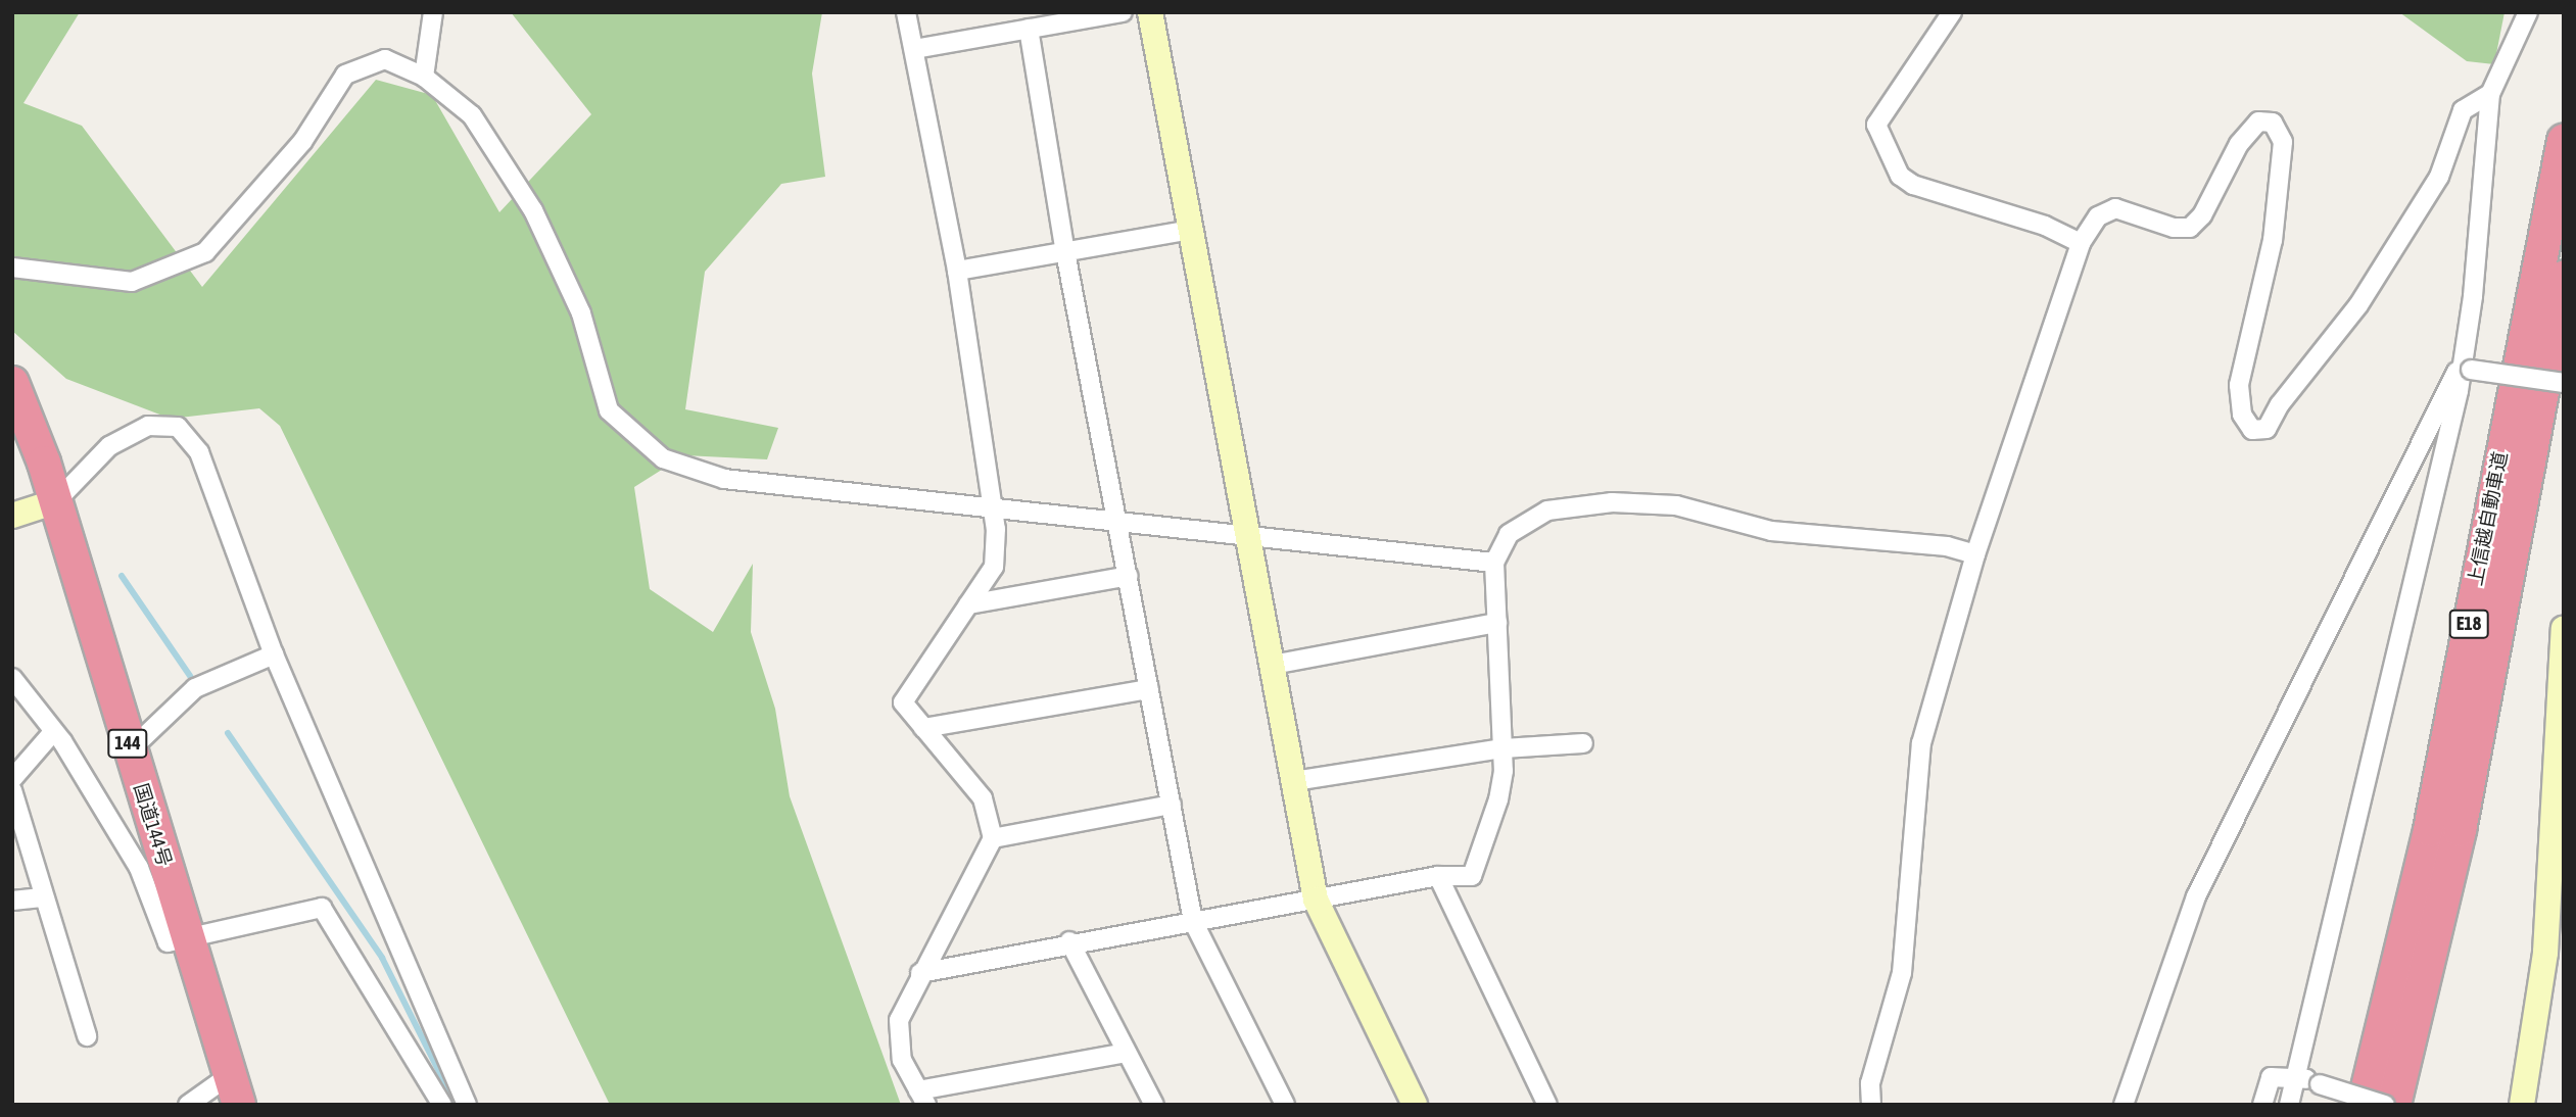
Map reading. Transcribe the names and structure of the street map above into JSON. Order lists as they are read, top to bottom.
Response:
{
  "streets": {
    "highway": [
      "上信越自動車道",
      "E18",
      "144",
      "国道144号"
    ]
  }
}
